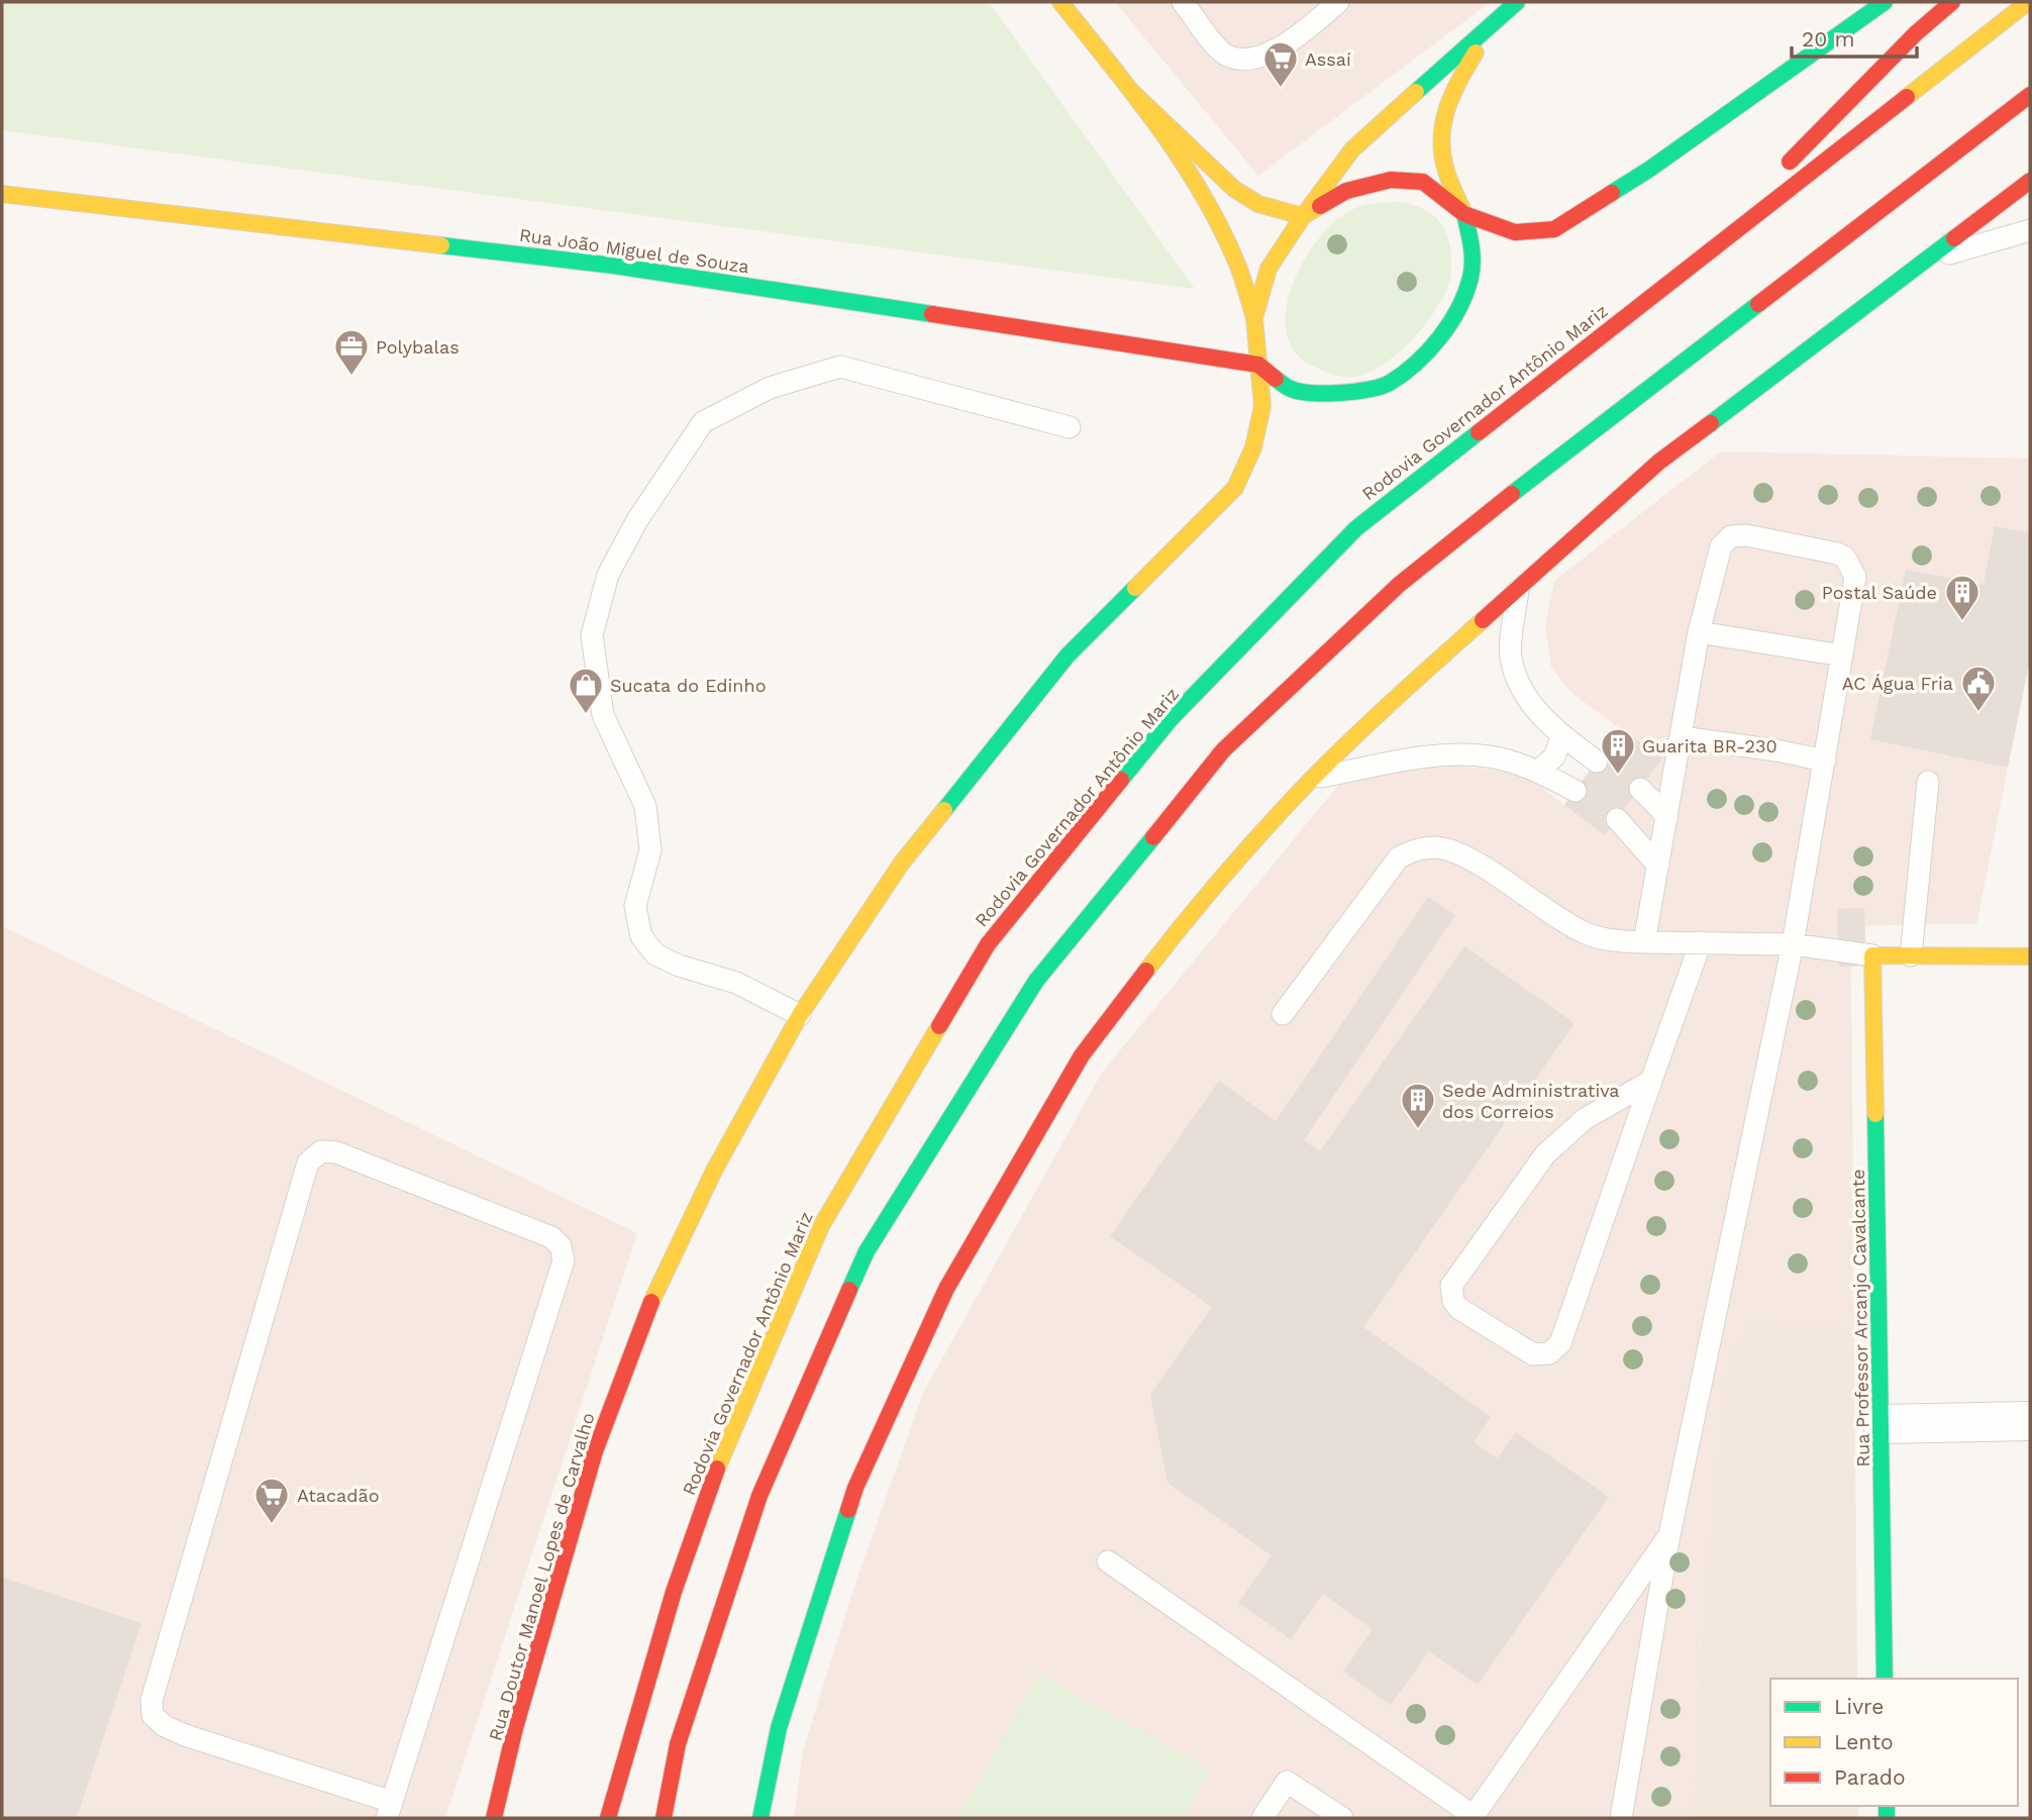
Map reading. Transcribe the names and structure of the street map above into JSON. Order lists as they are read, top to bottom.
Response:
{
  "streets": {
    "main road": [
      "Rua João Miguel de Souza",
      "Rodovia Governador Antônio Mariz",
      "Rua Professor Arcanjo Cavalcante",
      "Rua Doutor Manoel Lopes de Carvalho"
    ]
  },
  "crossings": [
    ["Rua João Miguel de Souza", "Rua Doutor Manoel Lopes de Carvalho"]
  ],
  "places": {
    "supermarket": ["Assaí", "Atacadão"],
    "office": ["Polybalas"],
    "building": ["Postal Saúde", "Guarita BR-230", "Sede Administrativa dos Correios"],
    "public building": ["AC Água Fria"],
    "shop": ["Sucata do Edinho"]
  },
  "legend": ["Livre", "Lento", "Parado"],
  "scale_bar": "20 m"
}
